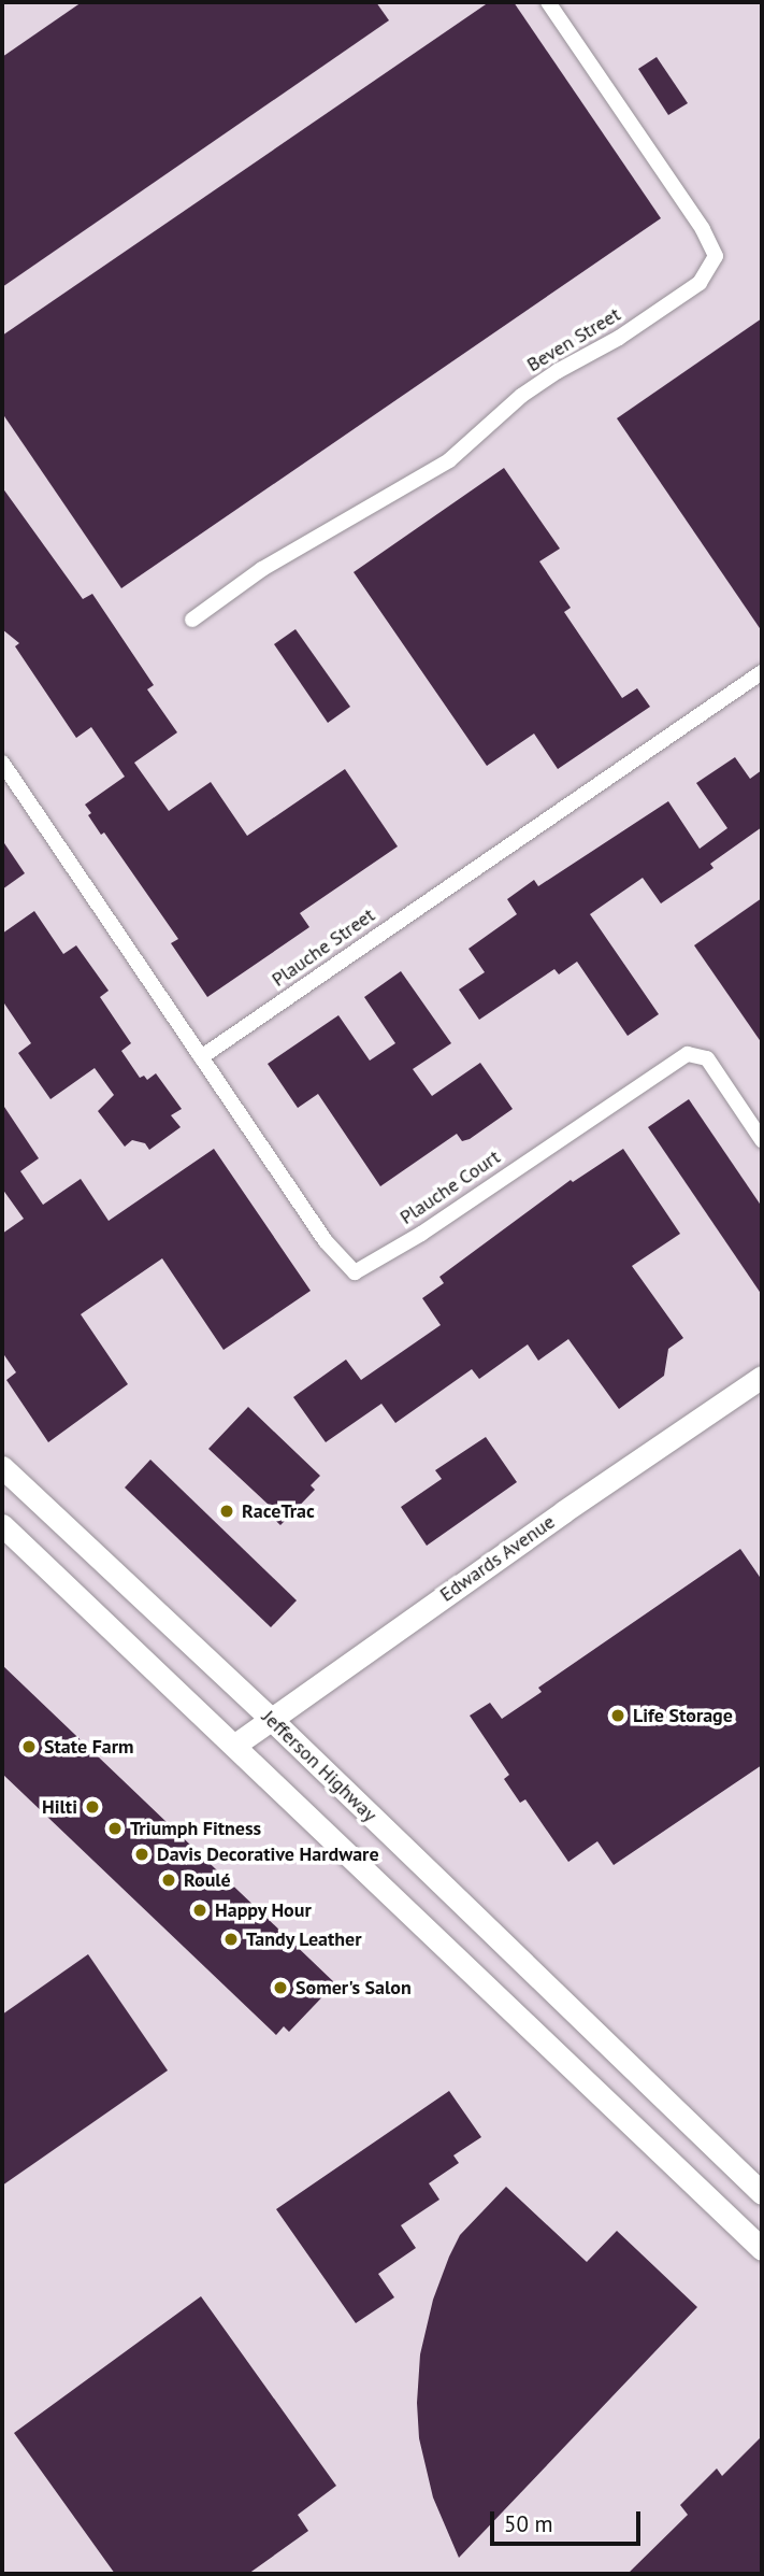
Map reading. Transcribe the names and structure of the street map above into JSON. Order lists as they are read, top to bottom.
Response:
{
  "streets": {
    "main road": ["Edwards Avenue", "Jefferson Highway"],
    "street": ["Beven Street", "Plauche Street", "Plauche Court"]
  },
  "crossings": [
    ["Plauche Street", "Plauche Court"],
    ["Edwards Avenue", "Jefferson Highway"]
  ],
  "places": [
    "RaceTrac",
    "Life Storage",
    "State Farm",
    "Hilti",
    "Triumph Fitness",
    "Davis Decorative Hardware",
    "Roulé",
    "Happy Hour",
    "Tandy Leather",
    "Somer's Salon"
  ],
  "scale_bar": "50 m"
}
